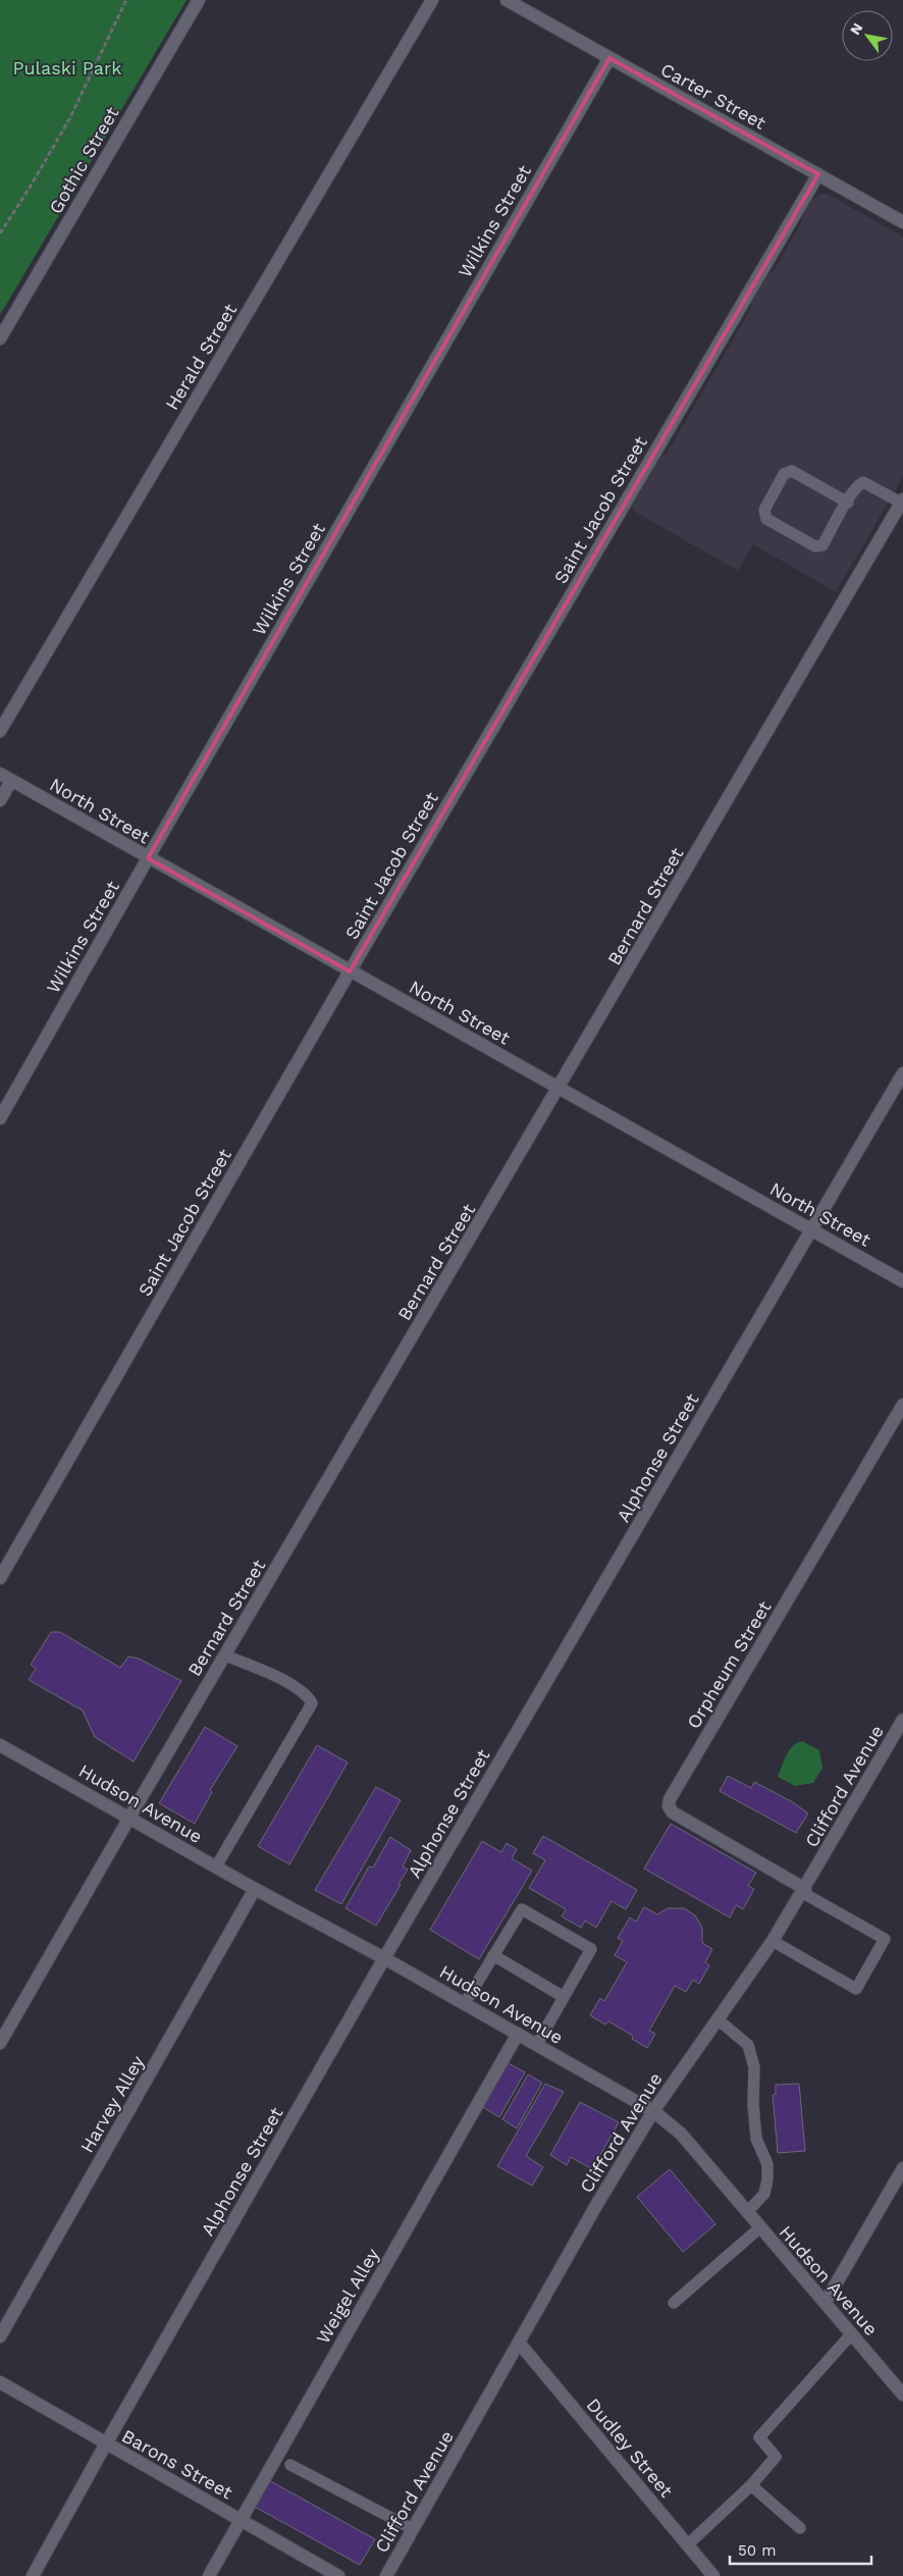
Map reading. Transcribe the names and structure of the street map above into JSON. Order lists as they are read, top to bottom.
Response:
{
  "streets": {
    "street": [
      "Carter Street",
      "Gothic Street",
      "Wilkins Street",
      "Herald Street",
      "Saint Jacob Street",
      "North Street",
      "Bernard Street",
      "Alphonse Street",
      "Orpheum Street",
      "Clifford Avenue",
      "Hudson Avenue",
      "Harvey Alley",
      "Weigel Alley",
      "Dudley Street",
      "Barons Street"
    ]
  },
  "crossings": [
    ["Carter Street", "Wilkins Street"],
    ["Carter Street", "Saint Jacob Street"],
    ["Wilkins Street", "North Street"],
    ["Saint Jacob Street", "North Street"],
    ["North Street", "Bernard Street"],
    ["North Street", "Alphonse Street"],
    ["Bernard Street", "Hudson Avenue"],
    ["Alphonse Street", "Hudson Avenue"],
    ["Alphonse Street", "Barons Street"],
    ["Orpheum Street", "Clifford Avenue"],
    ["Clifford Avenue", "Hudson Avenue"],
    ["Clifford Avenue", "Dudley Street"],
    ["Hudson Avenue", "Harvey Alley"],
    ["Hudson Avenue", "Weigel Alley"],
    ["Weigel Alley", "Barons Street"]
  ],
  "parks": ["Pulaski Park"],
  "scale_bar": "50 m",
  "north": "top left"
}
